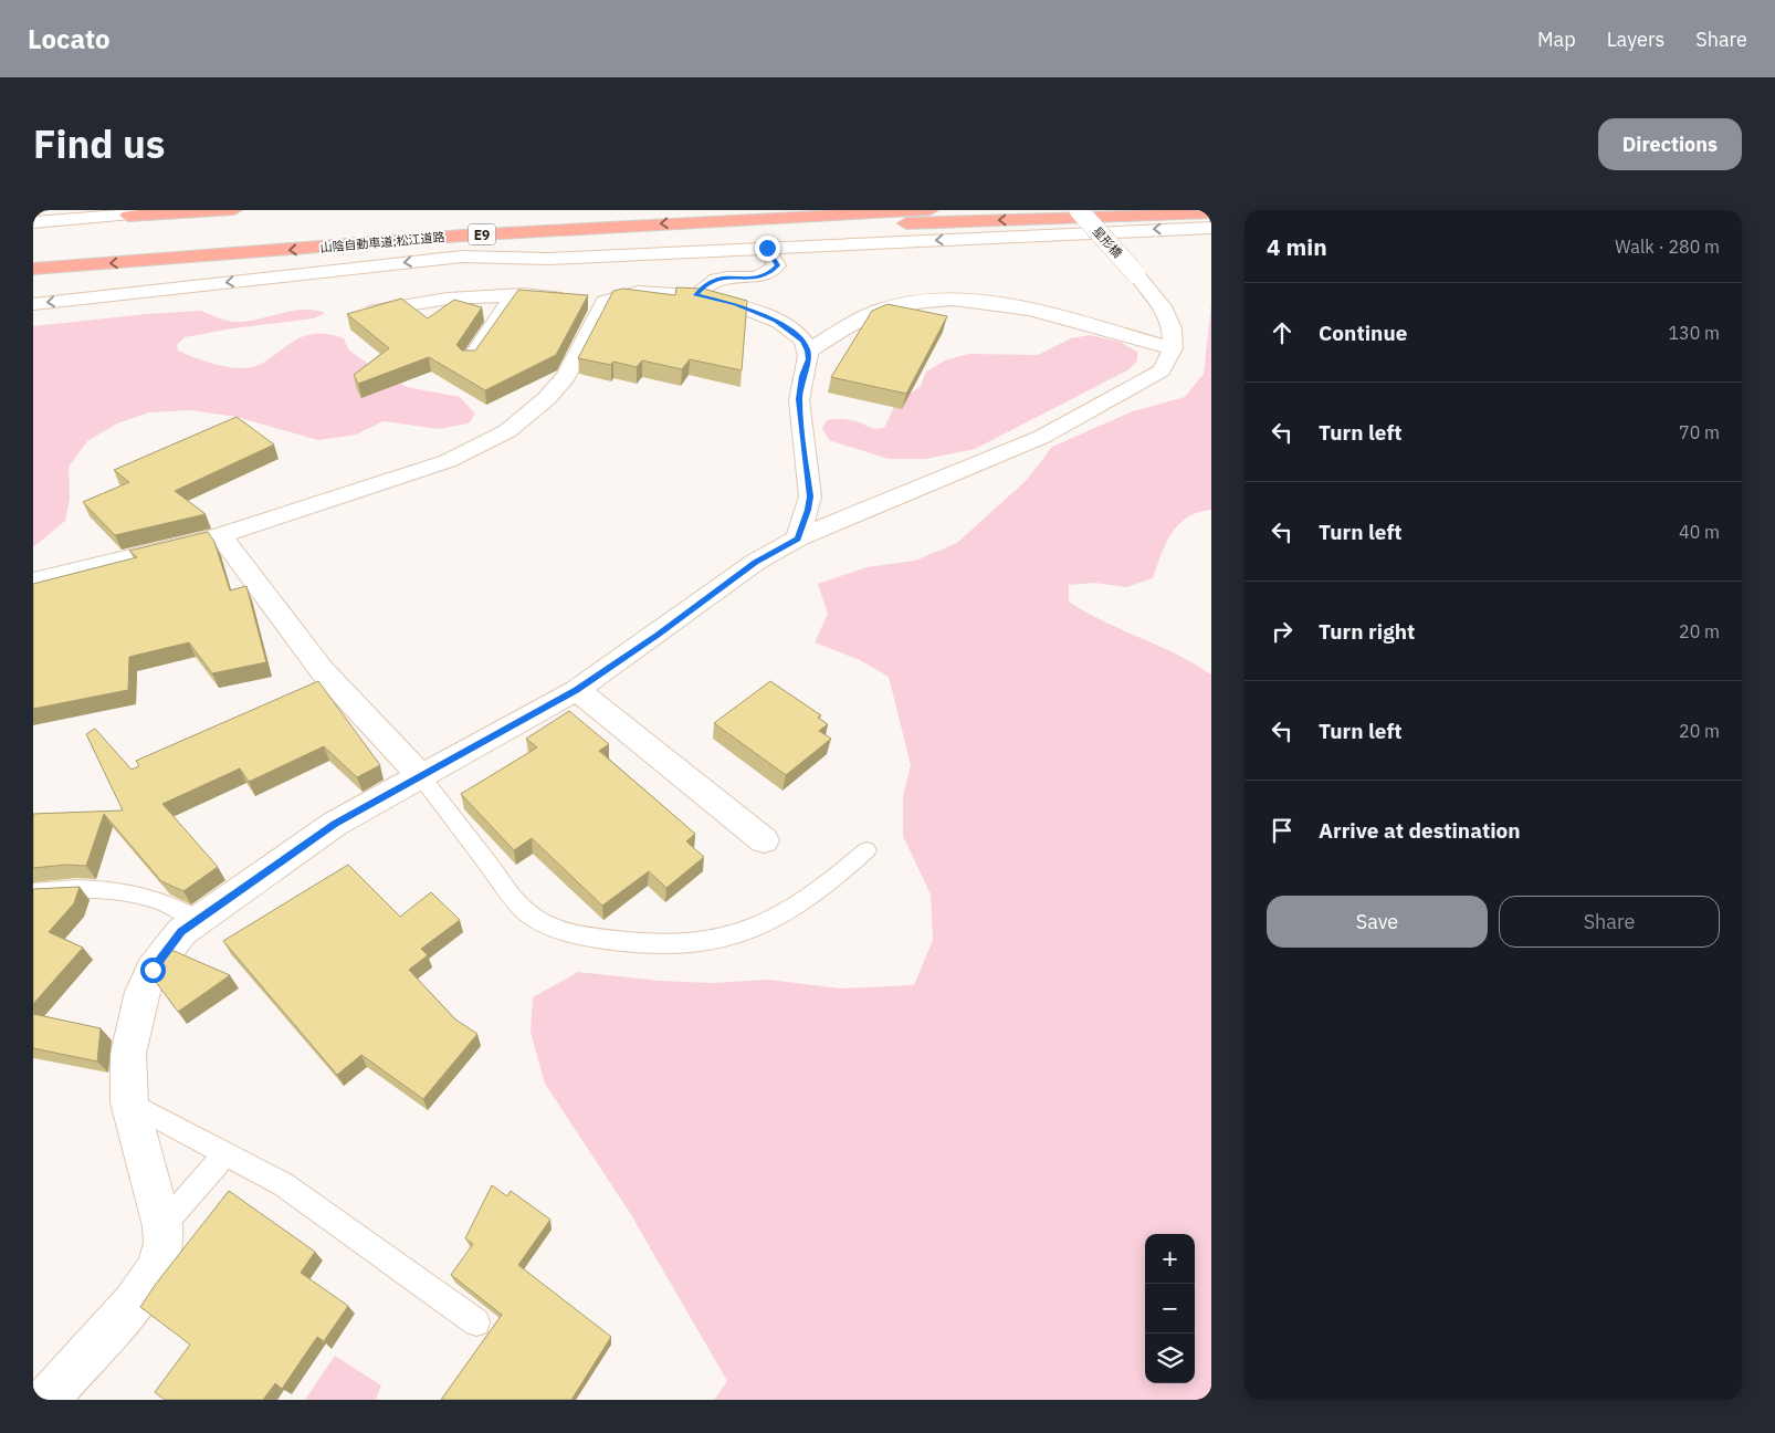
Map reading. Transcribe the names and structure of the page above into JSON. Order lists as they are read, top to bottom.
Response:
{
  "streets": {
    "highway": ["E9", "山陰自動車道;松江道路"],
    "street": ["星形橋"]
  },
  "page": {
    "header": "Locato",
    "nav": ["Map", "Layers", "Share"],
    "title": "Find us",
    "buttons": [
      "Directions",
      ["Save", "Share"]
    ],
    "heading": ["4 min", "Walk · 280 m"],
    "list": [
      ["Continue", "130 m"],
      ["Turn left", "70 m"],
      ["Turn left", "40 m"],
      ["Turn right", "20 m"],
      ["Turn left", "20 m"],
      "Arrive at destination"
    ],
    "map_buttons": ["+", "−"]
  }
}
